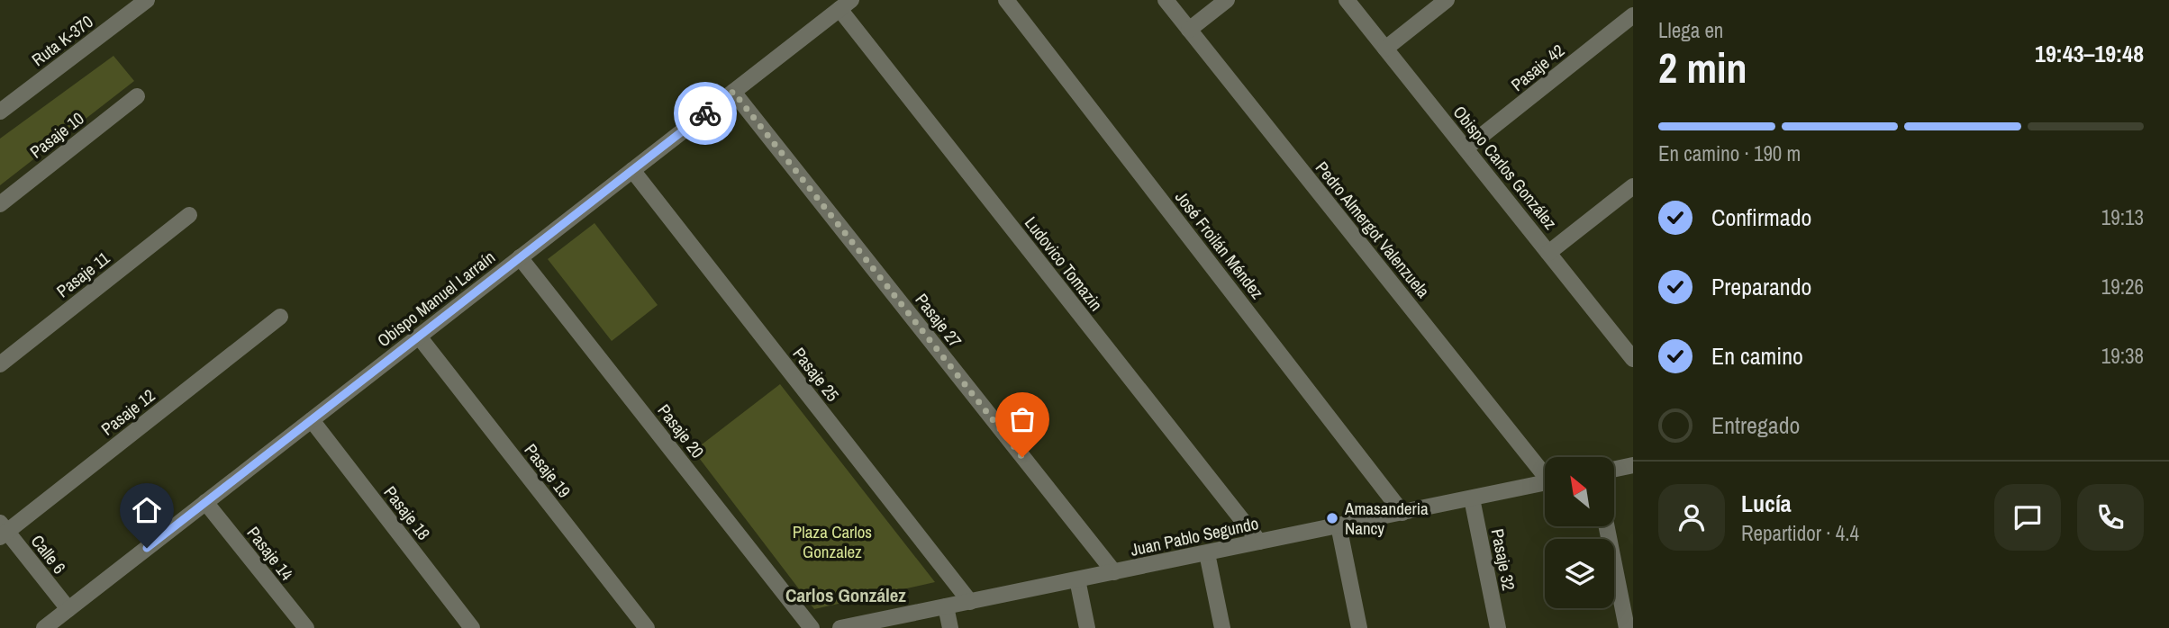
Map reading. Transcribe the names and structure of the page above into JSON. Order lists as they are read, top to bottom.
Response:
{
  "streets": {
    "street": [
      "Ruta K-370",
      "Pasaje 42",
      "Pasaje 10",
      "Obispo Carlos González",
      "Pedro Almergot Valenzuela",
      "José Froilán Méndez",
      "Ludovico Tomazin",
      "Pasaje 11",
      "Obispo Manuel Larraín",
      "Pasaje 27",
      "Pasaje 25",
      "Pasaje 12",
      "Pasaje 20",
      "Pasaje 19",
      "Pasaje 18",
      "Juan Pablo Segundo",
      "Pasaje 14",
      "Calle 6",
      "Pasaje 32"
    ]
  },
  "crossings": [
    ["Pasaje 42", "Obispo Carlos González"],
    ["José Froilán Méndez", "Juan Pablo Segundo"],
    ["Ludovico Tomazin", "Obispo Manuel Larraín"],
    ["Ludovico Tomazin", "Juan Pablo Segundo"],
    ["Obispo Manuel Larraín", "Pasaje 27"],
    ["Obispo Manuel Larraín", "Pasaje 25"],
    ["Obispo Manuel Larraín", "Pasaje 20"],
    ["Obispo Manuel Larraín", "Pasaje 19"],
    ["Obispo Manuel Larraín", "Pasaje 18"],
    ["Obispo Manuel Larraín", "Pasaje 14"],
    ["Obispo Manuel Larraín", "Calle 6"],
    ["Pasaje 27", "Juan Pablo Segundo"],
    ["Pasaje 25", "Juan Pablo Segundo"],
    ["Pasaje 12", "Calle 6"],
    ["Juan Pablo Segundo", "Pasaje 32"]
  ],
  "districts": ["Carlos González"],
  "parks": ["Plaza Carlos Gonzalez"],
  "places": ["Amasanderia Nancy"],
  "north": "top left",
  "page": {
    "heading": ["2 min", "Llega en", "19:43–19:48"],
    "panel": ["Lucía", "Repartidor · 4.4"],
    "bar": "En camino · 190 m",
    "list": [
      ["Confirmado", "19:13"],
      ["Preparando", "19:26"],
      ["En camino", "19:38"],
      "Entregado"
    ]
  }
}
